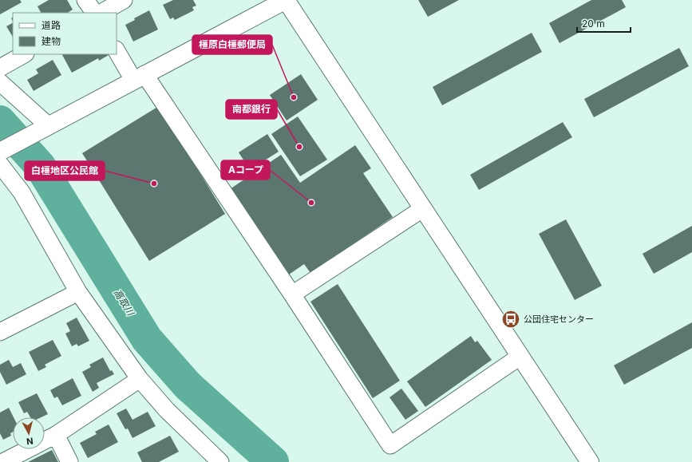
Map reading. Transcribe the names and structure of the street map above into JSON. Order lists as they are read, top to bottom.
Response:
{
  "water": ["高取川"],
  "places": {
    "other": [
      "橿原白橿郵便局",
      "南都銀行",
      "白橿地区公民館",
      "Aコープ"
    ],
    "bus stop": ["公団住宅センター"]
  },
  "legend": ["道路", "建物"],
  "scale_bar": "20 m",
  "north": "bottom"
}
